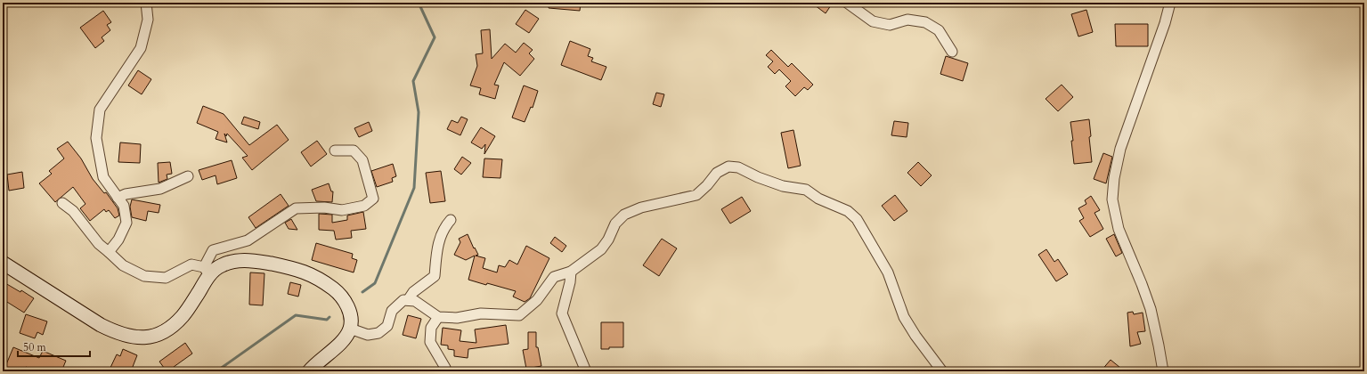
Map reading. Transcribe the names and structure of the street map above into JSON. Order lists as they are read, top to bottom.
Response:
{
  "scale_bar": "50 m"
}
